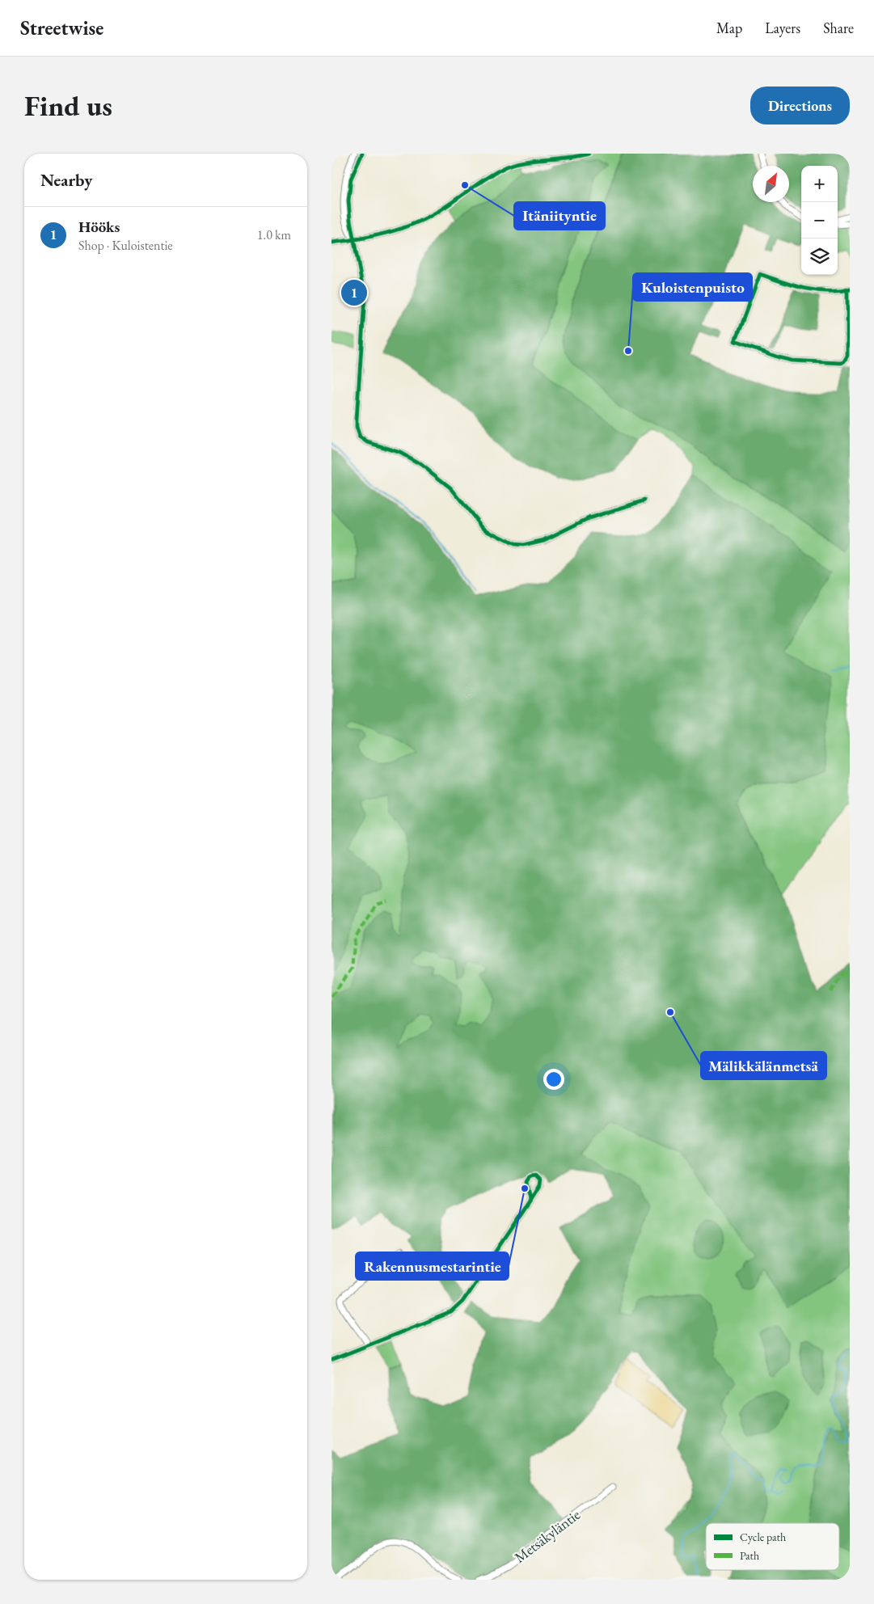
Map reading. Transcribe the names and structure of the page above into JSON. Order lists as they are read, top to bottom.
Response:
{
  "streets": {
    "street": ["Metsäkyläntie"]
  },
  "places": [
    "Itäniityntie",
    "Kuloistenpuisto",
    "Mälikkälänmetsä",
    "Rakennusmestarintie"
  ],
  "legend": ["Cycle path", "Path"],
  "north": "top right",
  "page": {
    "header": "Streetwise",
    "nav": ["Map", "Layers", "Share"],
    "buttons": "Directions",
    "title": "Find us",
    "heading": "Nearby",
    "map_buttons": ["+", "−"],
    "list": [
      {
        "mark": "1",
        "name": "Hööks",
        "note": "Shop · Kuloistentie",
        "value": "1.0 km"
      }
    ],
    "pins": "1"
  }
}
